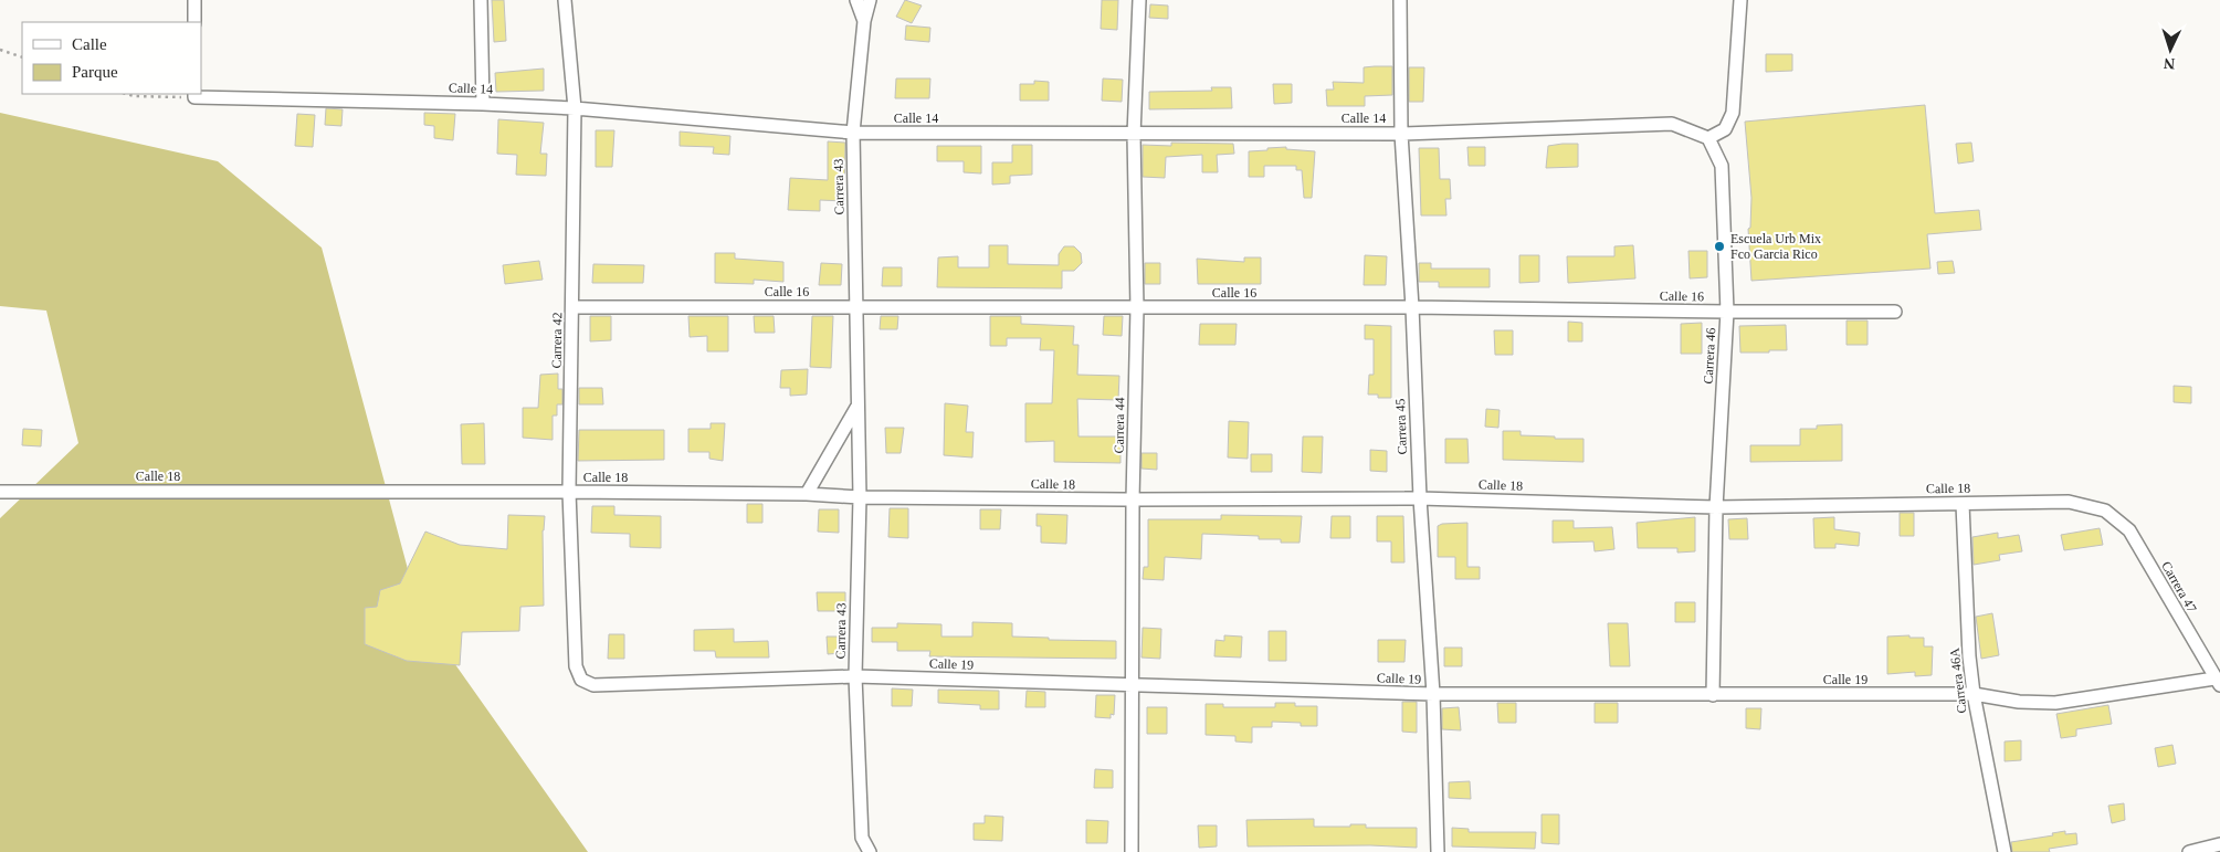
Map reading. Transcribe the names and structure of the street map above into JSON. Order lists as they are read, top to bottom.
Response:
{
  "streets": {
    "street": [
      "Calle 14",
      "Carrera 43",
      "Calle 16",
      "Carrera 42",
      "Carrera 46",
      "Carrera 44",
      "Carrera 45",
      "Calle 18",
      "Carrera 47",
      "Calle 19",
      "Carrera 46A"
    ]
  },
  "crossings": [
    ["Calle 14", "Carrera 43"],
    ["Calle 14", "Carrera 42"],
    ["Calle 14", "Carrera 46"],
    ["Calle 14", "Carrera 44"],
    ["Calle 14", "Carrera 45"],
    ["Carrera 43", "Calle 16"],
    ["Carrera 43", "Calle 18"],
    ["Carrera 43", "Calle 19"],
    ["Calle 16", "Carrera 42"],
    ["Calle 16", "Carrera 46"],
    ["Calle 16", "Carrera 44"],
    ["Calle 16", "Carrera 45"],
    ["Carrera 42", "Calle 18"],
    ["Carrera 42", "Calle 19"],
    ["Carrera 46", "Calle 18"],
    ["Carrera 46", "Calle 19"],
    ["Carrera 44", "Calle 18"],
    ["Carrera 44", "Calle 19"],
    ["Carrera 45", "Calle 18"],
    ["Carrera 45", "Calle 19"],
    ["Calle 18", "Carrera 47"],
    ["Calle 18", "Carrera 46A"],
    ["Carrera 47", "Calle 19"],
    ["Calle 19", "Carrera 46A"]
  ],
  "places": ["Escuela Urb Mix Fco Garcia Rico"],
  "legend": ["Calle", "Parque"],
  "north": "bottom"
}
